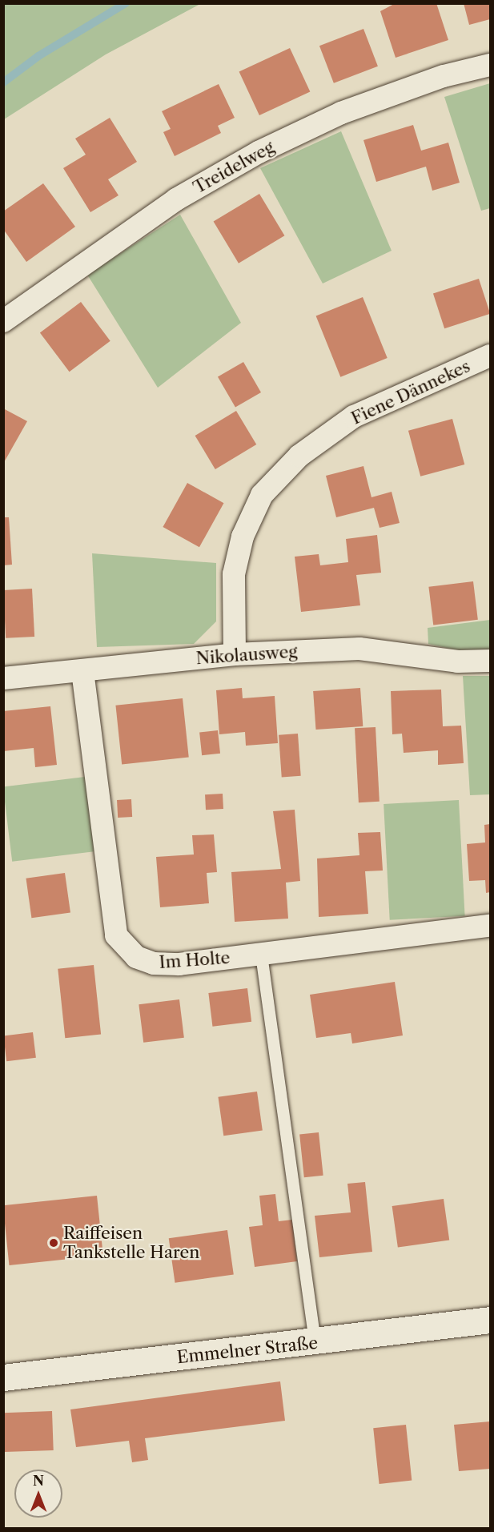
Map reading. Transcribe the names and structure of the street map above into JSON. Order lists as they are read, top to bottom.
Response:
{
  "streets": {
    "street": [
      "Treidelweg",
      "Fiene Dännekes",
      "Nikolausweg",
      "Im Holte",
      "Emmelner Straße"
    ]
  },
  "crossings": [
    ["Fiene Dännekes", "Nikolausweg"],
    ["Nikolausweg", "Im Holte"]
  ],
  "places": ["Raiffeisen Tankstelle Haren"],
  "north": "top"
}
